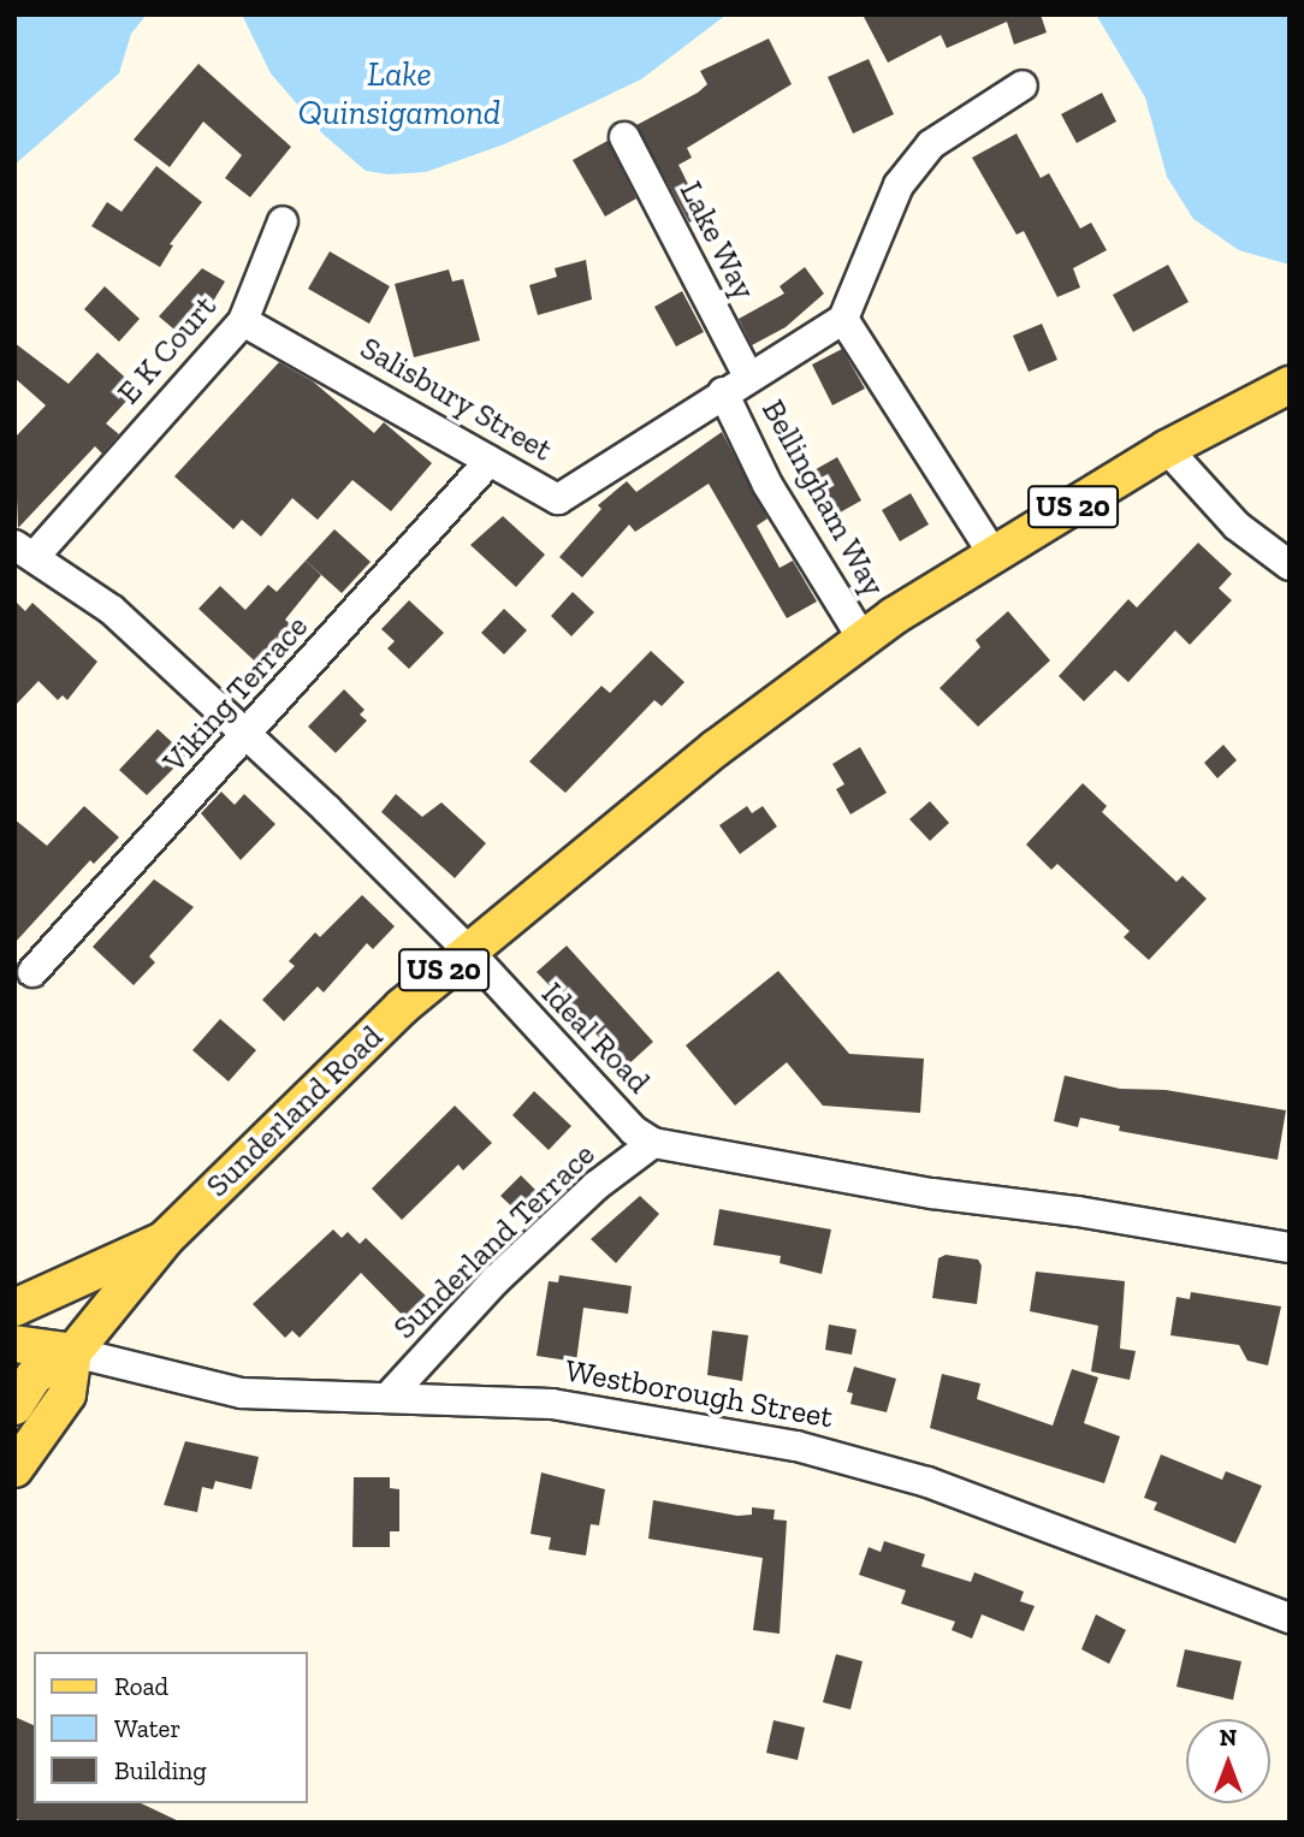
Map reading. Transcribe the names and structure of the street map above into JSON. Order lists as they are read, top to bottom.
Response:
{
  "streets": {
    "main road": ["US 20", "Sunderland Road"],
    "street": [
      "Lake Way",
      "E K Court",
      "Salisbury Street",
      "Bellingham Way",
      "Viking Terrace",
      "Ideal Road",
      "Sunderland Terrace",
      "Westborough Street"
    ]
  },
  "crossings": [
    ["Lake Way", "Salisbury Street"],
    ["Lake Way", "Bellingham Way"],
    ["E K Court", "Salisbury Street"],
    ["E K Court", "Ideal Road"],
    ["Salisbury Street", "Bellingham Way"],
    ["Salisbury Street", "Viking Terrace"],
    ["Bellingham Way", "US 20"],
    ["Bellingham Way", "Sunderland Road"],
    ["US 20", "Sunderland Road"],
    ["US 20", "Westborough Street"],
    ["Viking Terrace", "Ideal Road"],
    ["Ideal Road", "Sunderland Road"],
    ["Ideal Road", "Sunderland Terrace"],
    ["Sunderland Road", "Westborough Street"],
    ["Sunderland Terrace", "Westborough Street"]
  ],
  "water": ["Lake Quinsigamond"],
  "legend": ["Road", "Water", "Building"],
  "north": "top"
}
